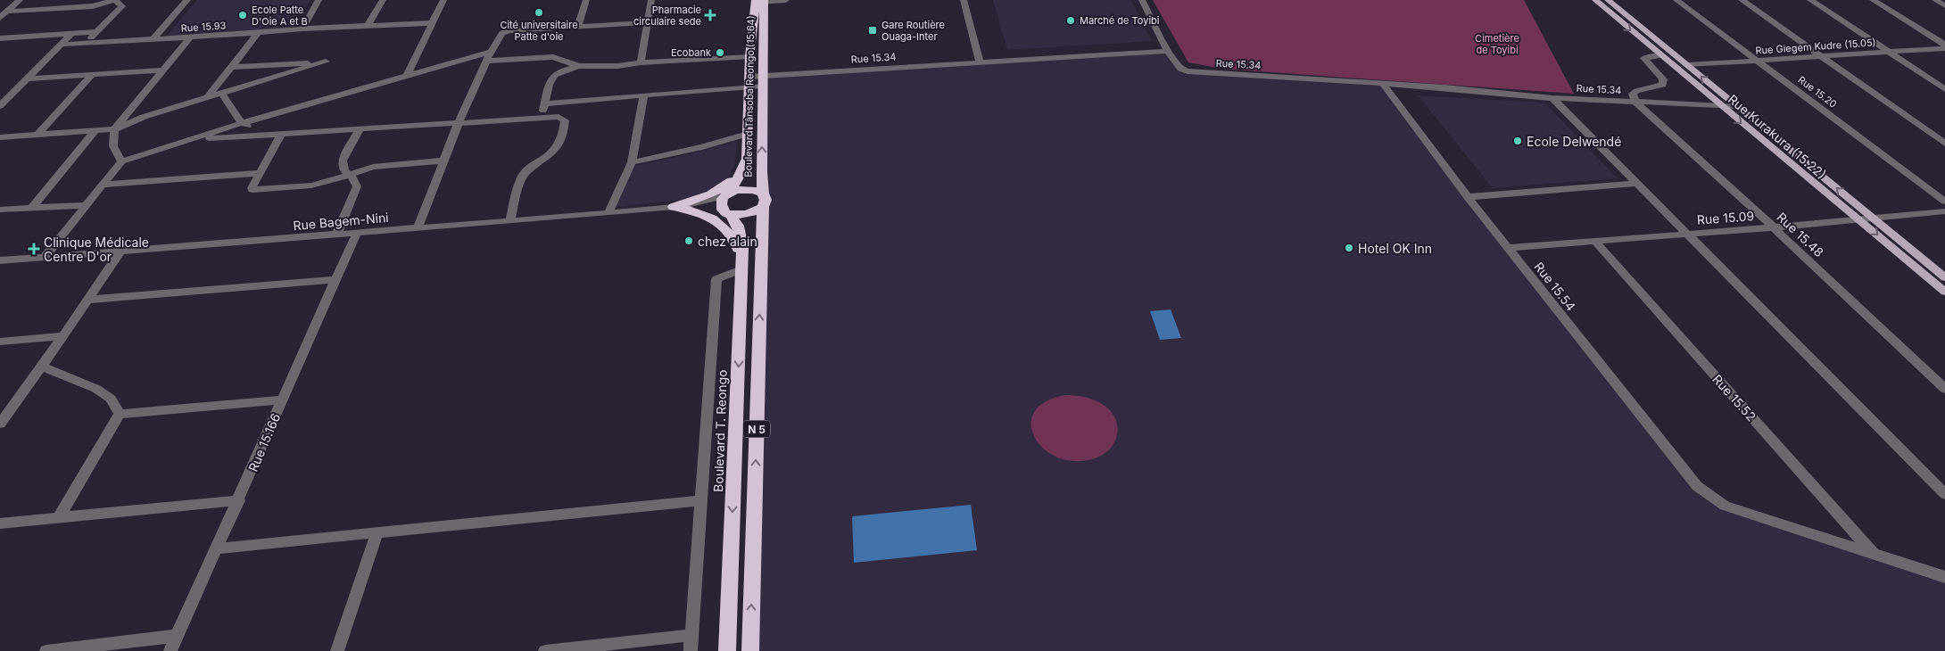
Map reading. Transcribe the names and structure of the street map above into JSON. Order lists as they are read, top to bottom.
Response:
{
  "streets": {
    "highway": ["Boulevard Tânsoba Reongo (15.64)", "N 5", "Boulevard T. Reongo"],
    "main road": ["Rue Kurakura (15.22)"],
    "street": [
      "Rue 15.93",
      "Rue Giegem Kudre (15.05)",
      "Rue 15.34",
      "Rue 15.20",
      "Rue 15.09",
      "Rue Bagem-Nini",
      "Rue 15.48",
      "Rue 15.54",
      "Rue 15.52",
      "Rue 15.166"
    ]
  },
  "crossings": [
    ["Rue Giegem Kudre (15.05)", "Rue 15.20"],
    ["Rue Giegem Kudre (15.05)", "Rue Kurakura (15.22)"],
    ["Rue 15.34", "Rue Kurakura (15.22)"],
    ["Rue 15.34", "Rue 15.48"],
    ["Rue 15.34", "Rue 15.54"],
    ["Rue Kurakura (15.22)", "Rue 15.09"],
    ["Rue 15.09", "Rue 15.48"],
    ["Rue 15.09", "Rue 15.54"],
    ["Rue 15.09", "Rue 15.52"],
    ["Rue Bagem-Nini", "Rue 15.166"],
    ["Rue 15.54", "Rue 15.52"]
  ],
  "one_way": ["Boulevard Tânsoba Reongo (15.64)", "Boulevard T. Reongo"],
  "parks": ["Cimetière de Toyibi"],
  "places": {
    "other": [
      "Cité universitaire Patte d'oie",
      "Ecole Patte D'Oie A et B",
      "Marché de Toyibi",
      "Ecobank",
      "Ecole Delwendé",
      "chez alain",
      "Hotel OK Inn"
    ],
    "health": ["Pharmacie circulaire sede", "Clinique Médicale Centre D'or"],
    "transit": ["Gare Routière Ouaga-Inter"]
  }
}
